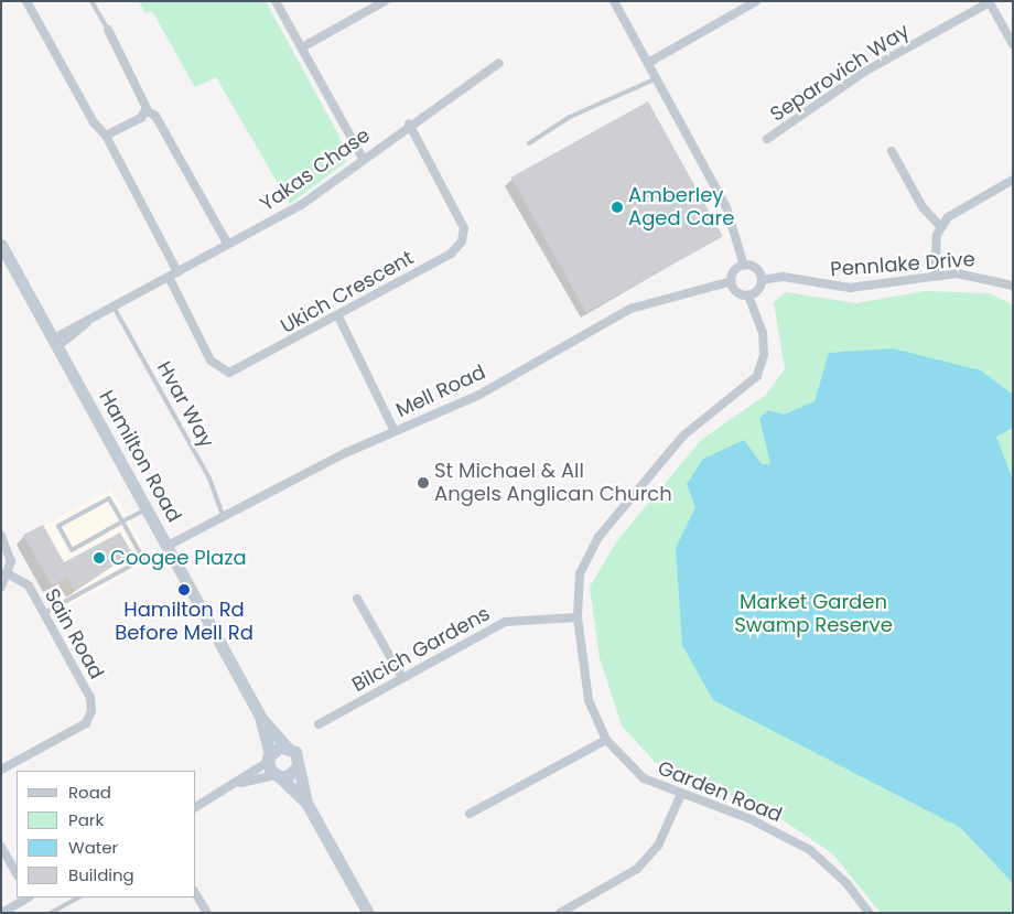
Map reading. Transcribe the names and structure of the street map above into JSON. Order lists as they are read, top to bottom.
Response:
{
  "streets": {
    "main road": ["Hamilton Road"],
    "street": [
      "Separovich Way",
      "Yakas Chase",
      "Pennlake Drive",
      "Ukich Crescent",
      "Mell Road",
      "Sain Road",
      "Bilcich Gardens",
      "Garden Road"
    ],
    "lane": ["Hvar Way"]
  },
  "crossings": [
    ["Yakas Chase", "Ukich Crescent"],
    ["Yakas Chase", "Hvar Way"],
    ["Yakas Chase", "Hamilton Road"],
    ["Pennlake Drive", "Mell Road"],
    ["Pennlake Drive", "Garden Road"],
    ["Mell Road", "Hvar Way"],
    ["Mell Road", "Hamilton Road"],
    ["Mell Road", "Garden Road"],
    ["Bilcich Gardens", "Garden Road"]
  ],
  "parks": ["Market Garden Swamp Reserve"],
  "places": [
    "Amberley Aged Care",
    "St Michael & All Angels Anglican Church",
    "Coogee Plaza",
    "Hamilton Rd Before Mell Rd"
  ],
  "legend": [
    "Road",
    "Park",
    "Water",
    "Building"
  ]
}
